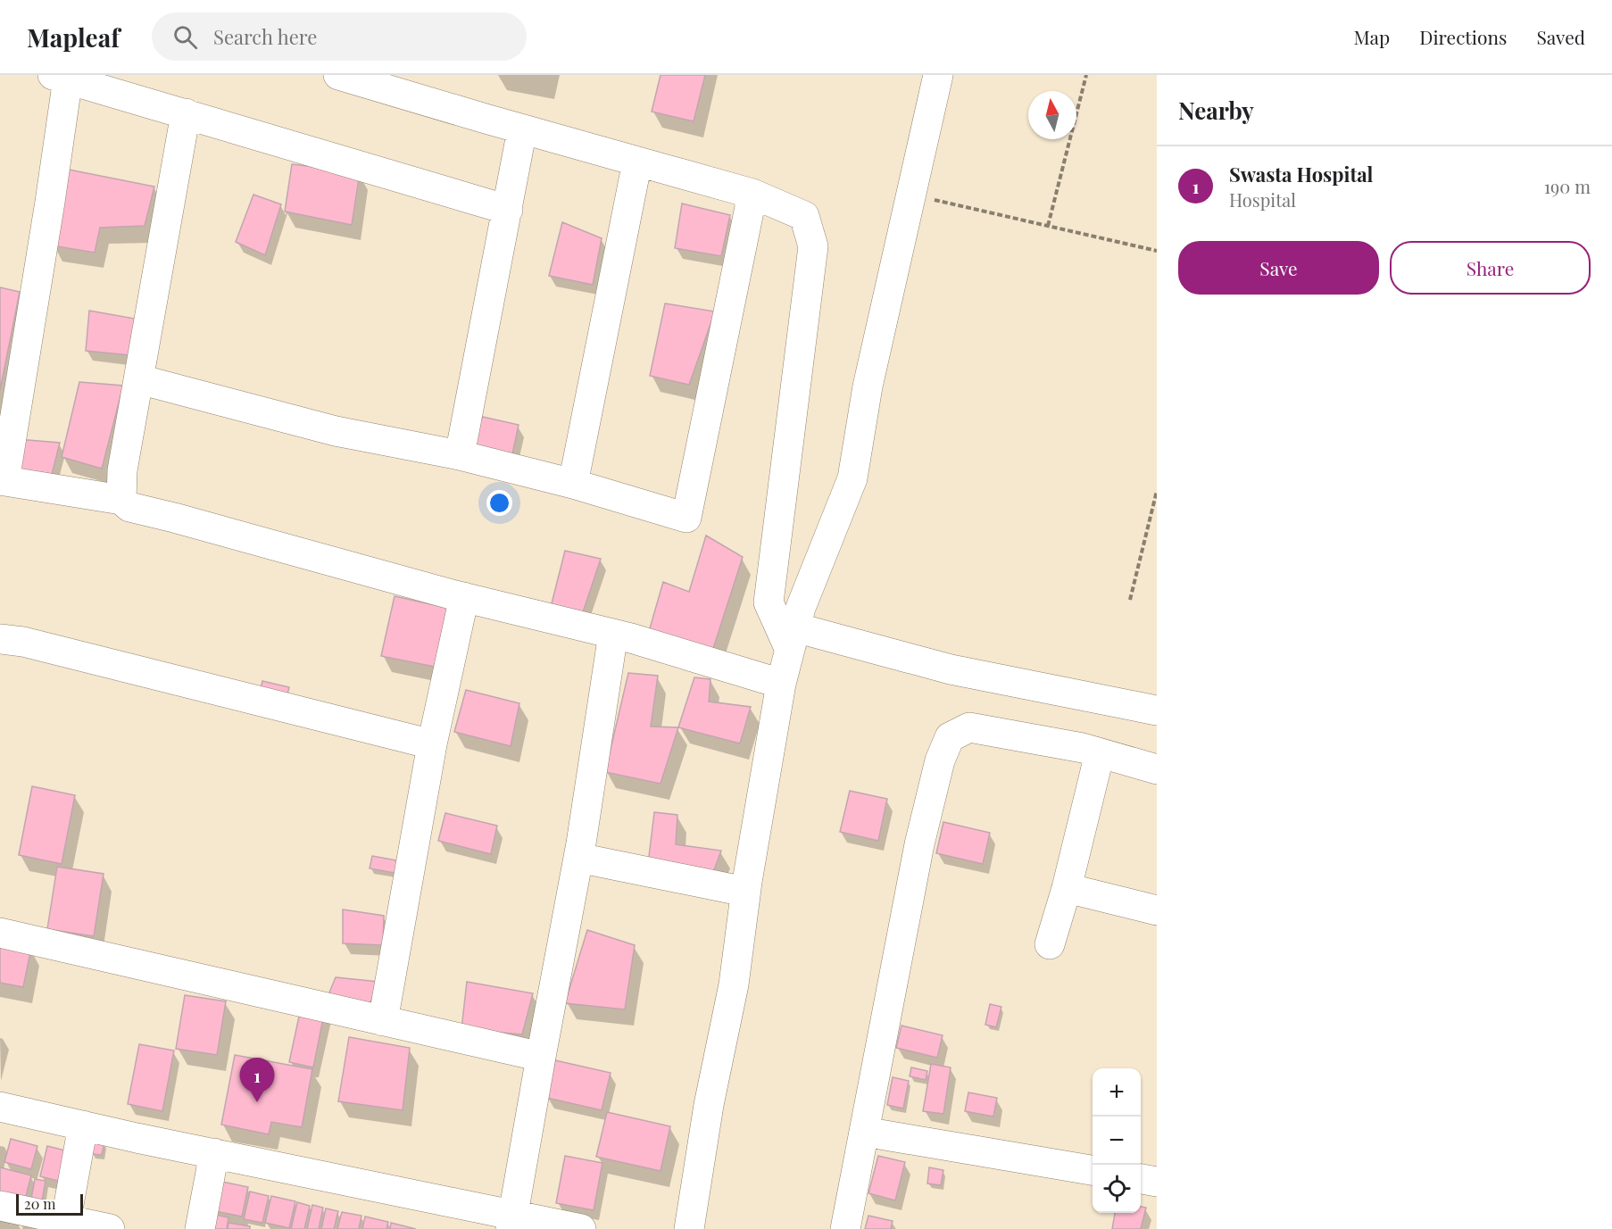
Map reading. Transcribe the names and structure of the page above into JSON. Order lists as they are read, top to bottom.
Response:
{
  "scale_bar": "20 m",
  "north": "top",
  "page": {
    "header": "Mapleaf",
    "search": "Search here",
    "nav": ["Map", "Directions", "Saved"],
    "heading": "Nearby",
    "list": [
      {
        "mark": "1",
        "name": "Swasta Hospital",
        "note": "Hospital",
        "value": "190 m"
      }
    ],
    "buttons": ["Save", "Share"],
    "pins": "1",
    "map_buttons": ["+", "−"],
    "scale": "20 m"
  }
}
